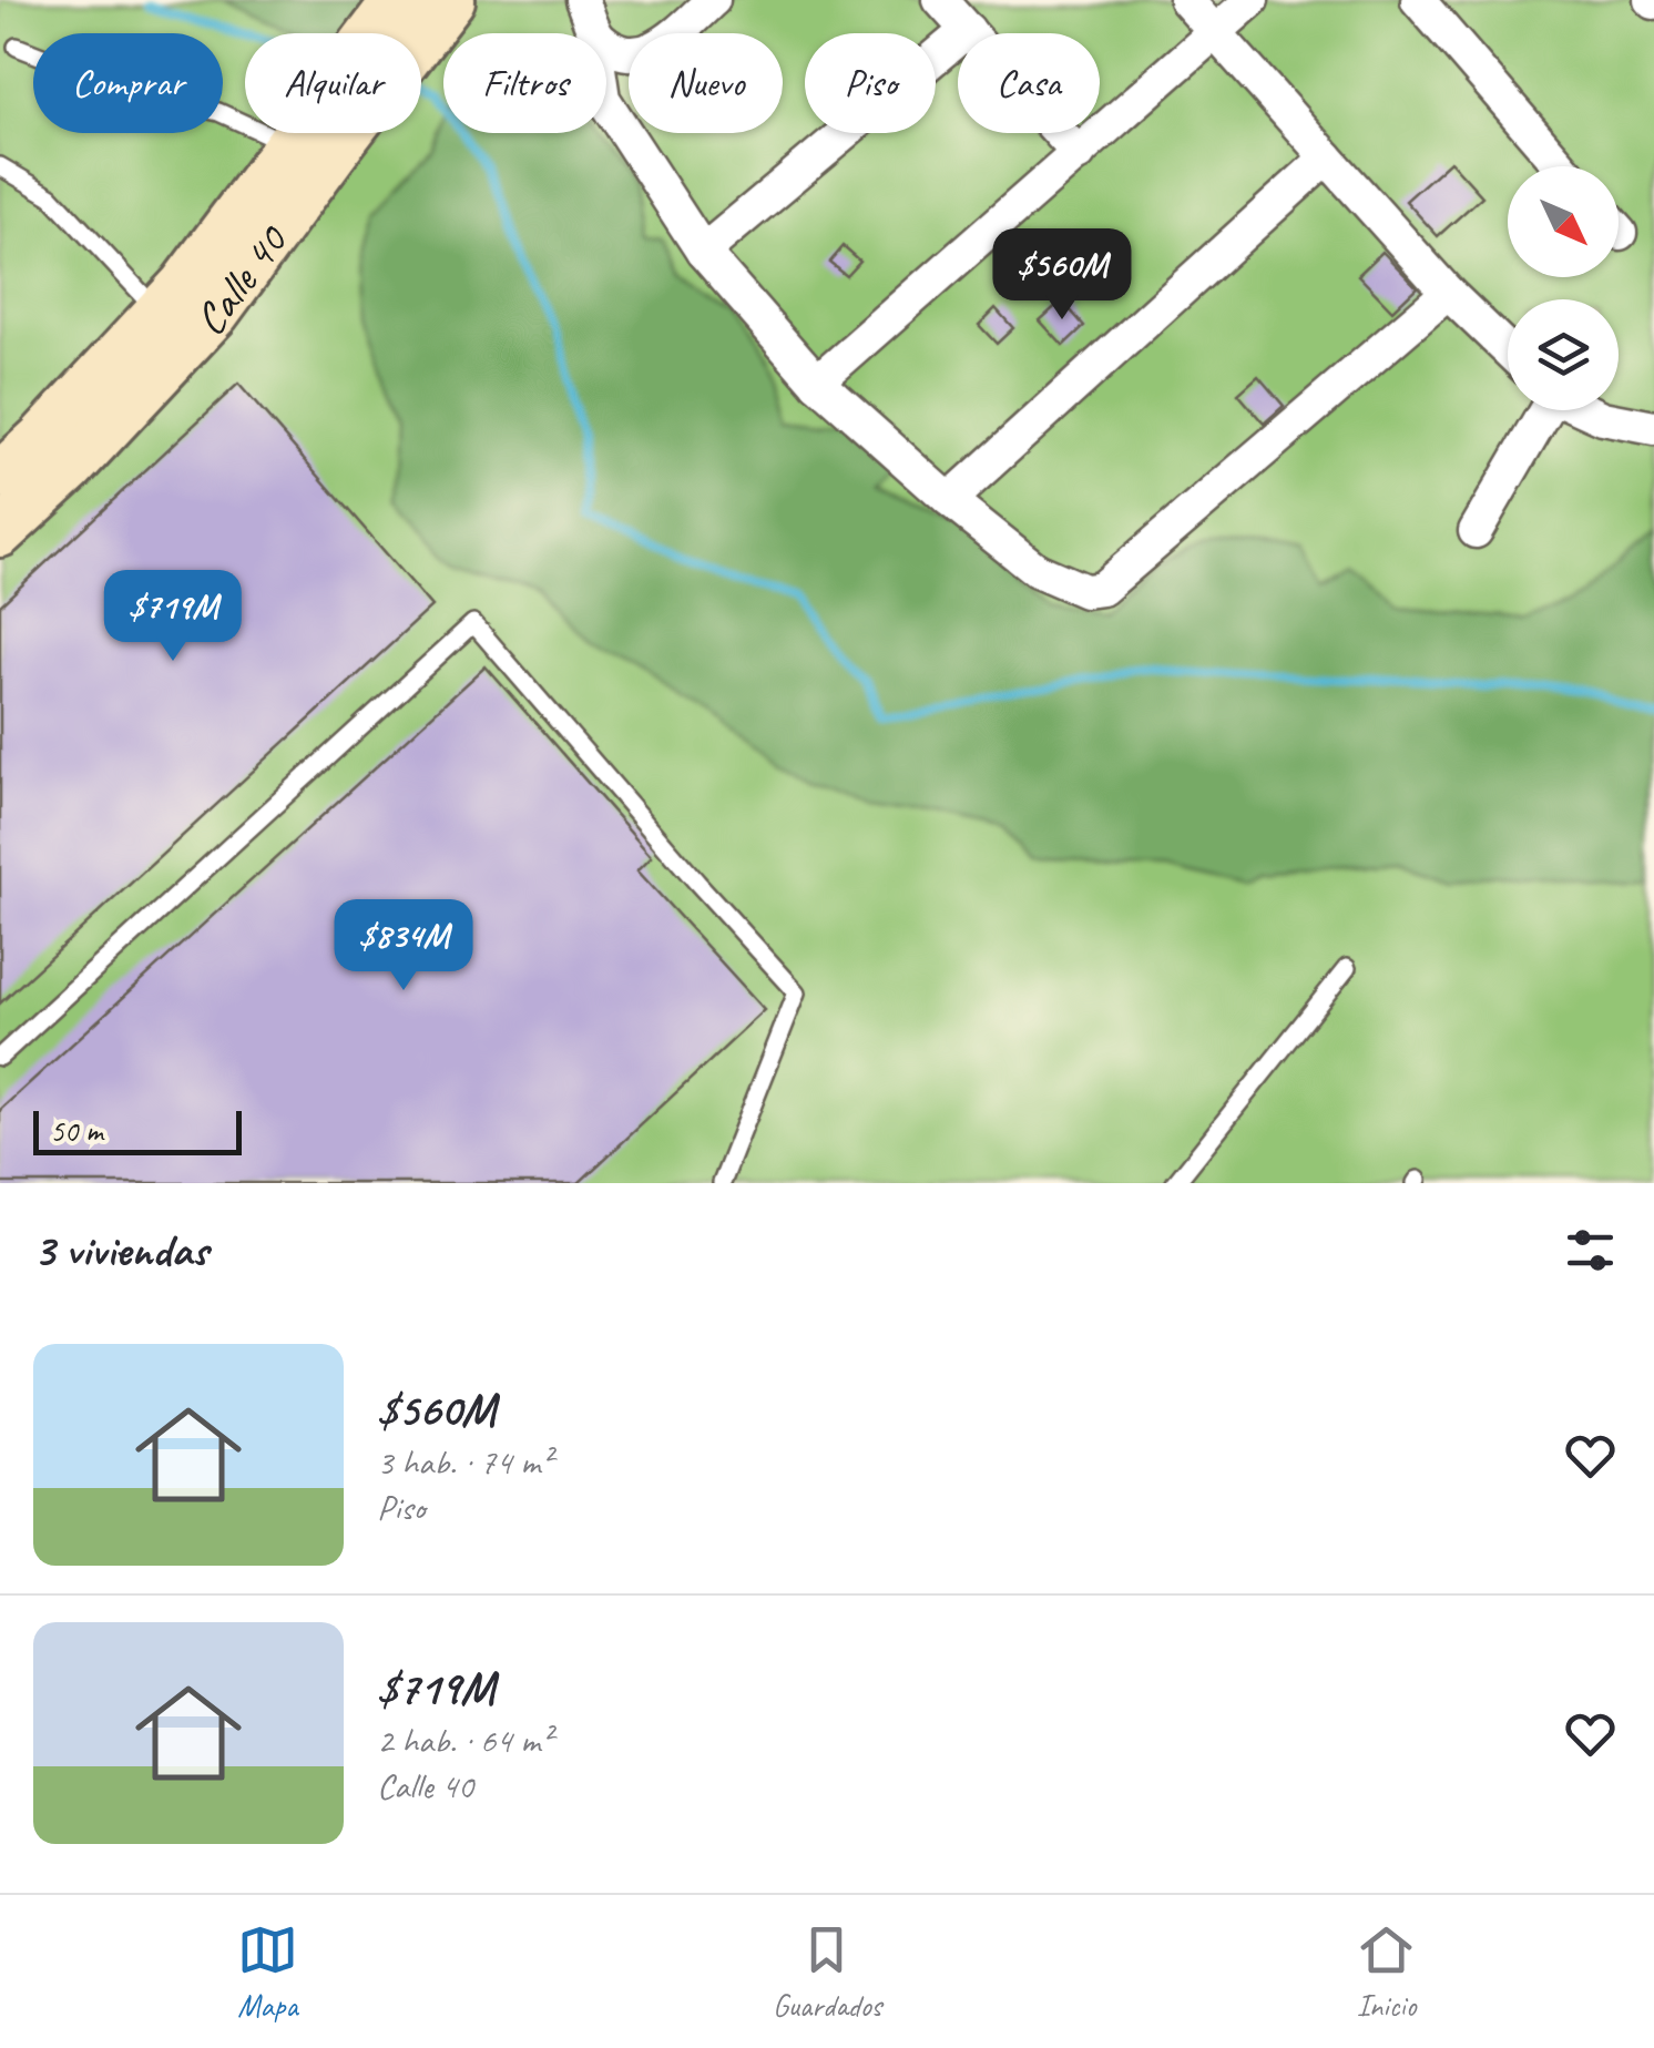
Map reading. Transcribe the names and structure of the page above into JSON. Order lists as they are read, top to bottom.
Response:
{
  "streets": {
    "main road": ["Calle 40"]
  },
  "scale_bar": "50 m",
  "north": "bottom right",
  "page": {
    "chip": [
      "Comprar",
      "Alquilar",
      "Filtros",
      "Nuevo",
      "Piso",
      "Casa"
    ],
    "price": ["$560M", "$719M", "$834M"],
    "scale": "50 m",
    "heading": "3 viviendas",
    "list": [
      {
        "name": "$560M",
        "note": "3 hab. · 74 m² · Piso"
      },
      {
        "name": "$719M",
        "note": "2 hab. · 64 m² · Calle 40"
      }
    ],
    "tabs": ["Mapa", "Guardados", "Inicio"]
  }
}
